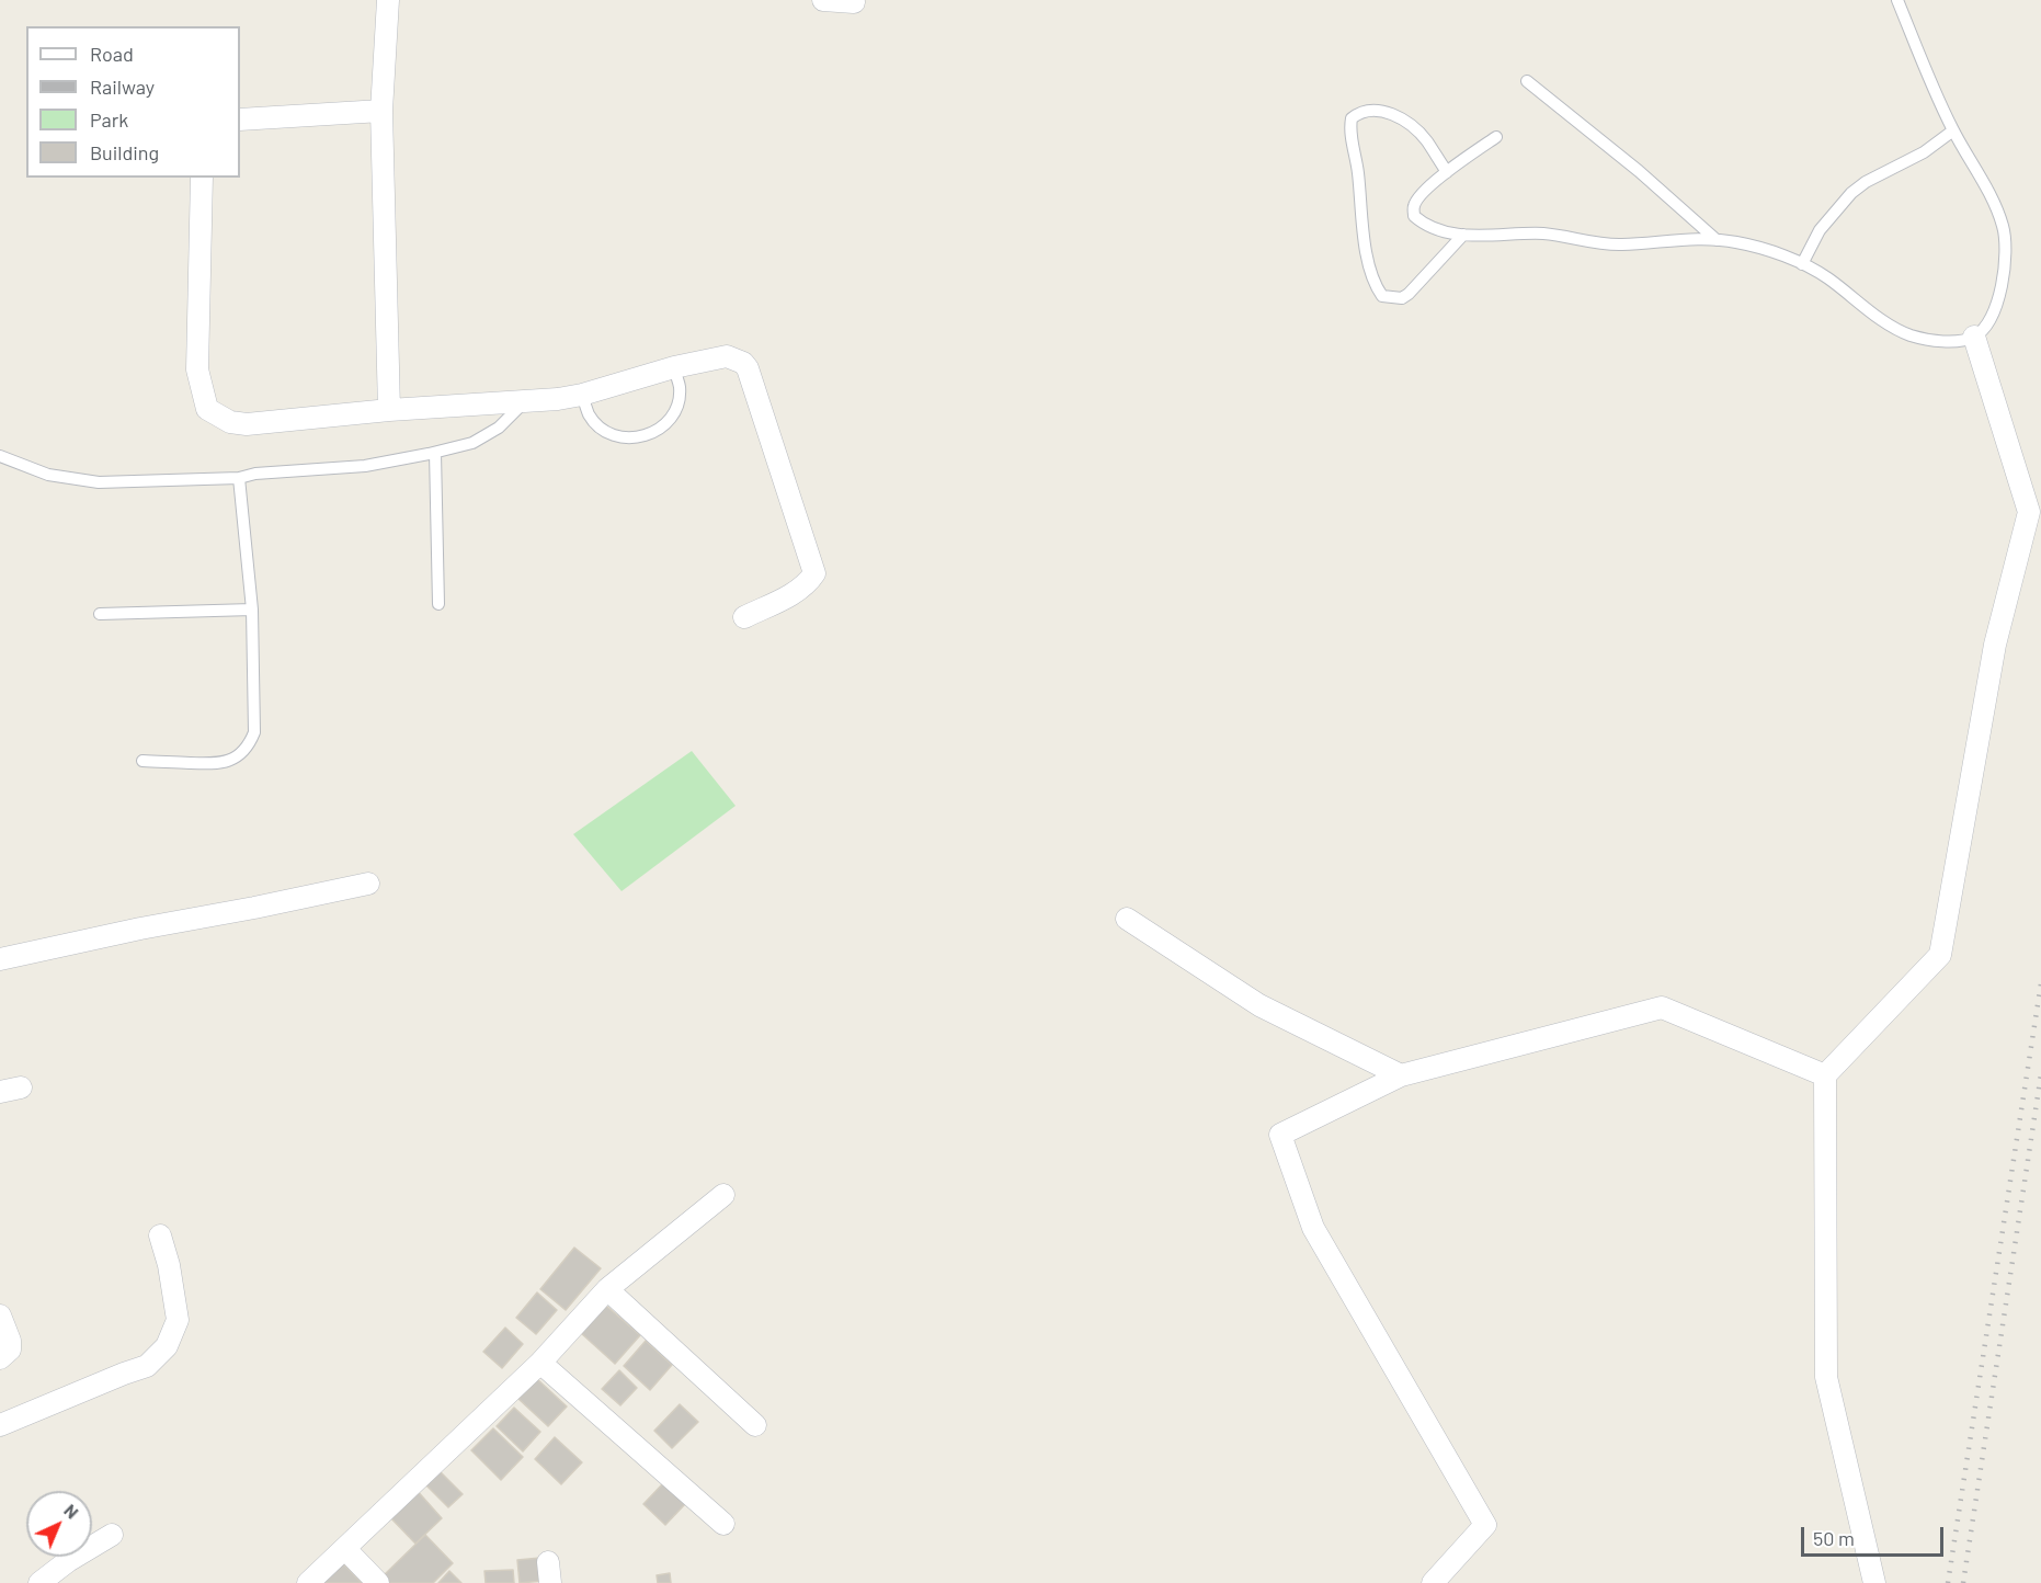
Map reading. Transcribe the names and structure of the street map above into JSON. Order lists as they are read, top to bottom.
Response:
{
  "legend": [
    "Road",
    "Railway",
    "Park",
    "Building"
  ],
  "scale_bar": "50 m",
  "north": "top right"
}
